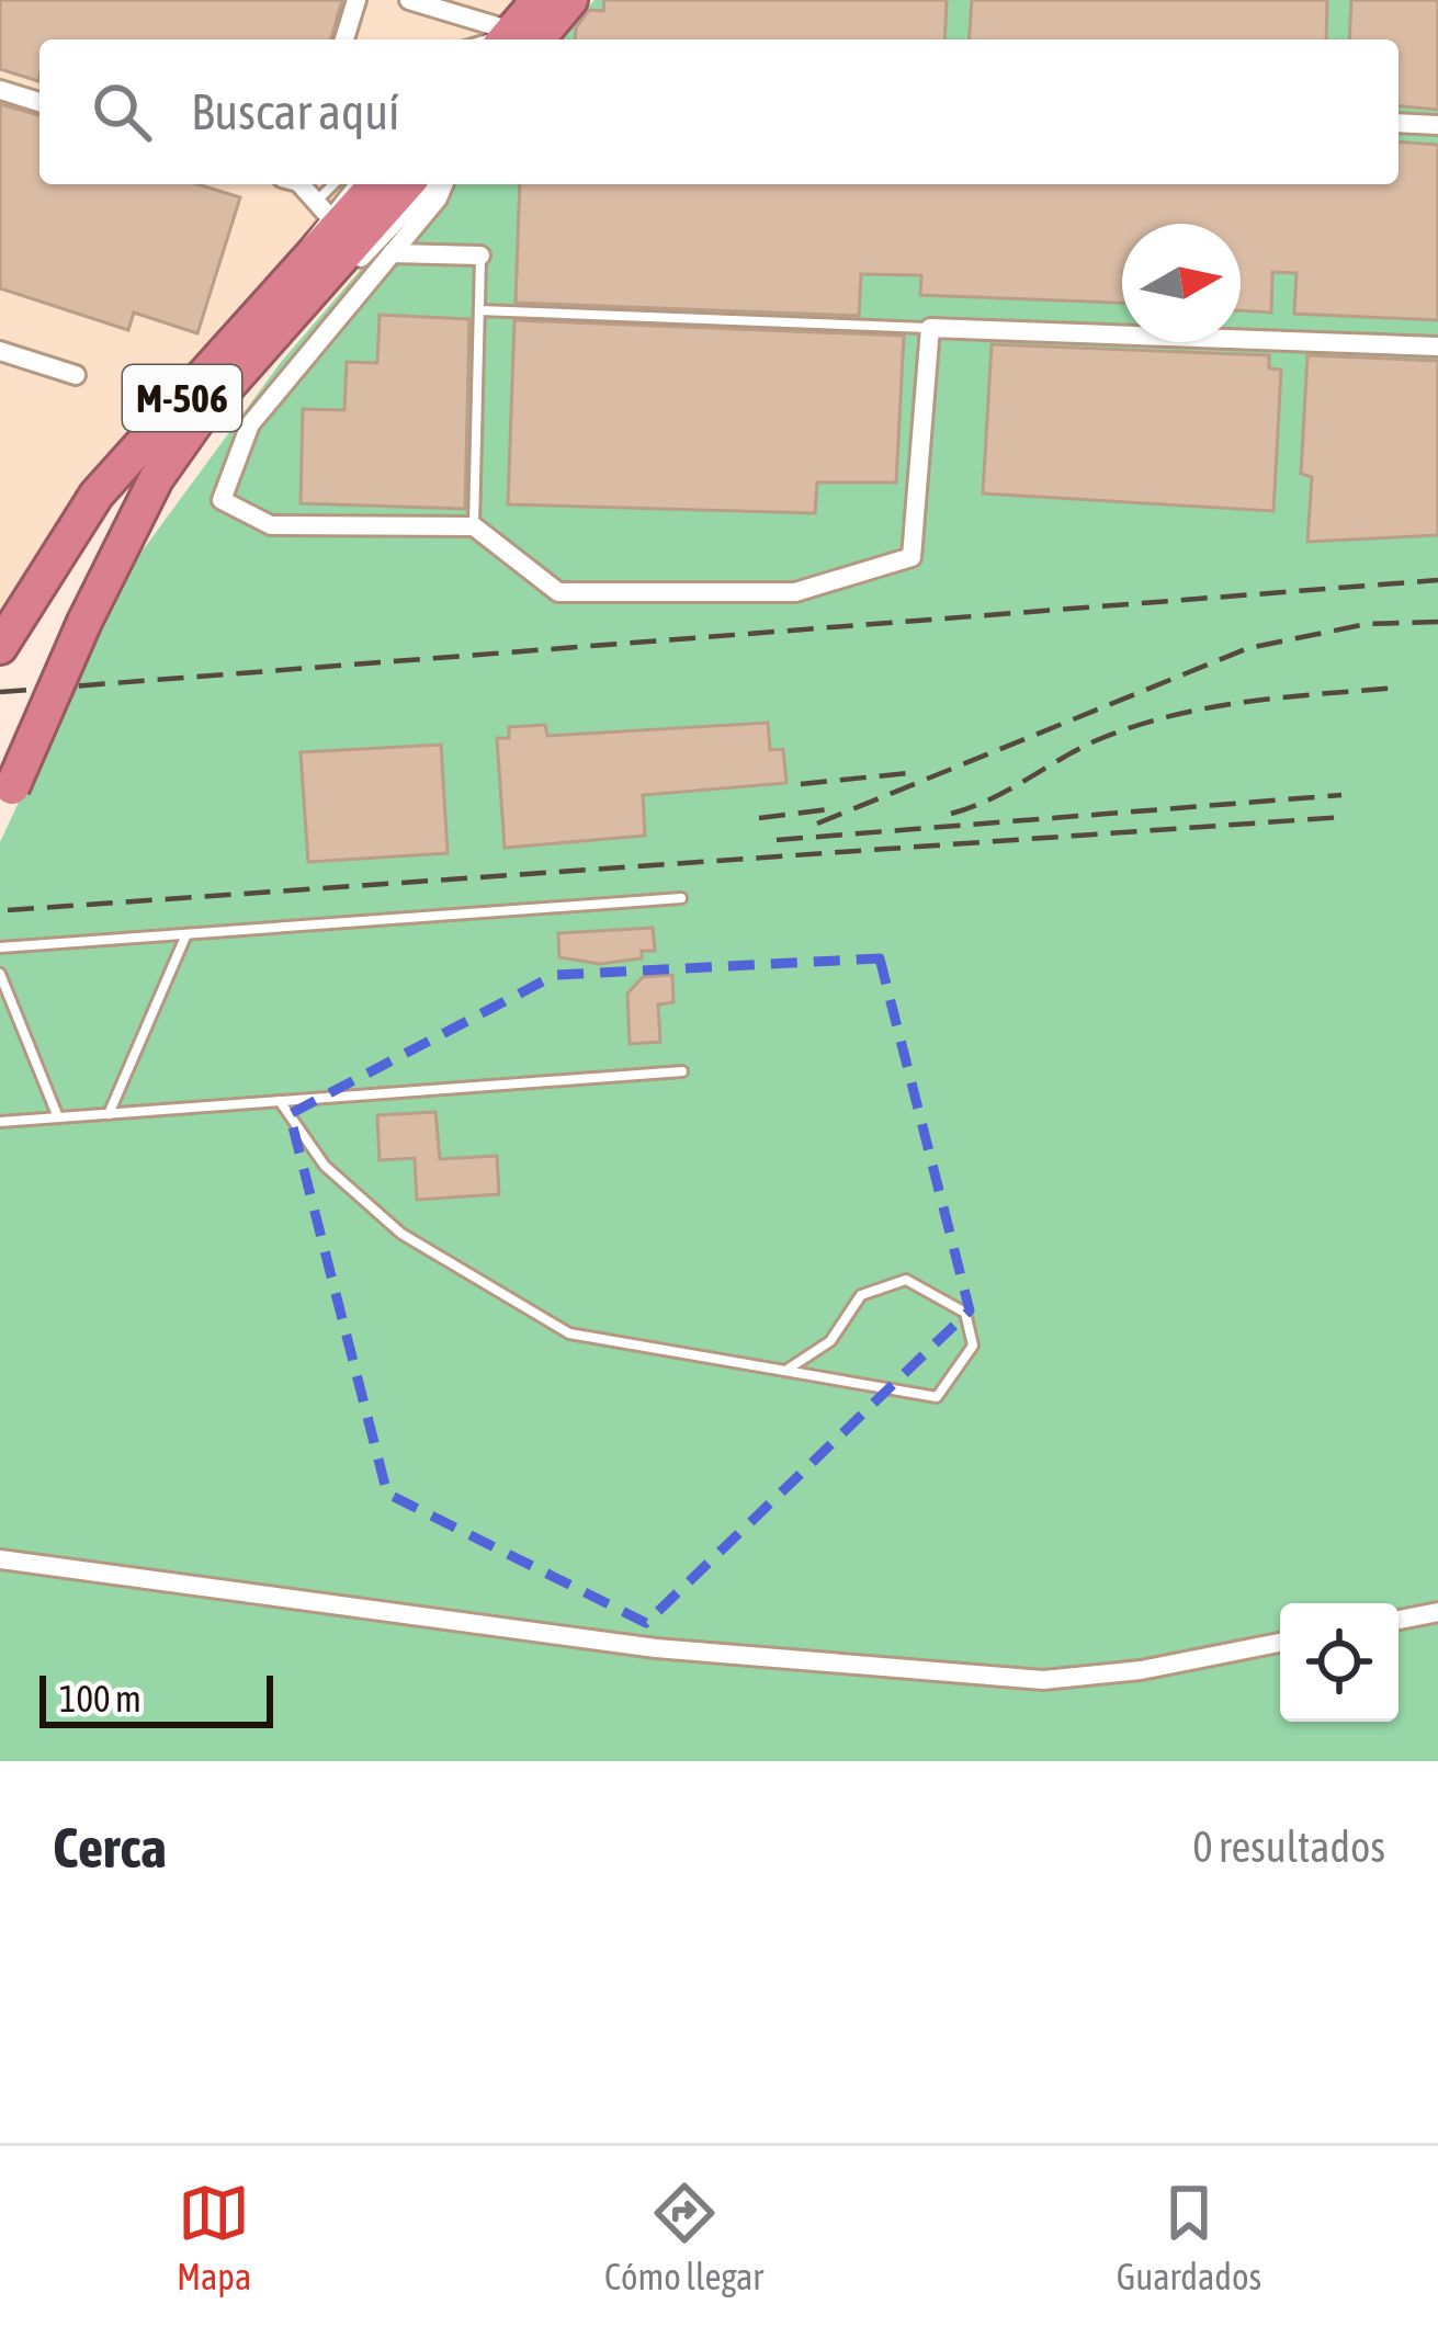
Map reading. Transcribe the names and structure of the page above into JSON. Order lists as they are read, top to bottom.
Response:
{
  "streets": {
    "highway": ["M-506"]
  },
  "scale_bar": "100 m",
  "north": "right",
  "page": {
    "search": "Buscar aquí",
    "scale": "100 m",
    "heading": ["Cerca", "0 resultados"],
    "nav": ["Mapa", "Cómo llegar", "Guardados"]
  }
}
